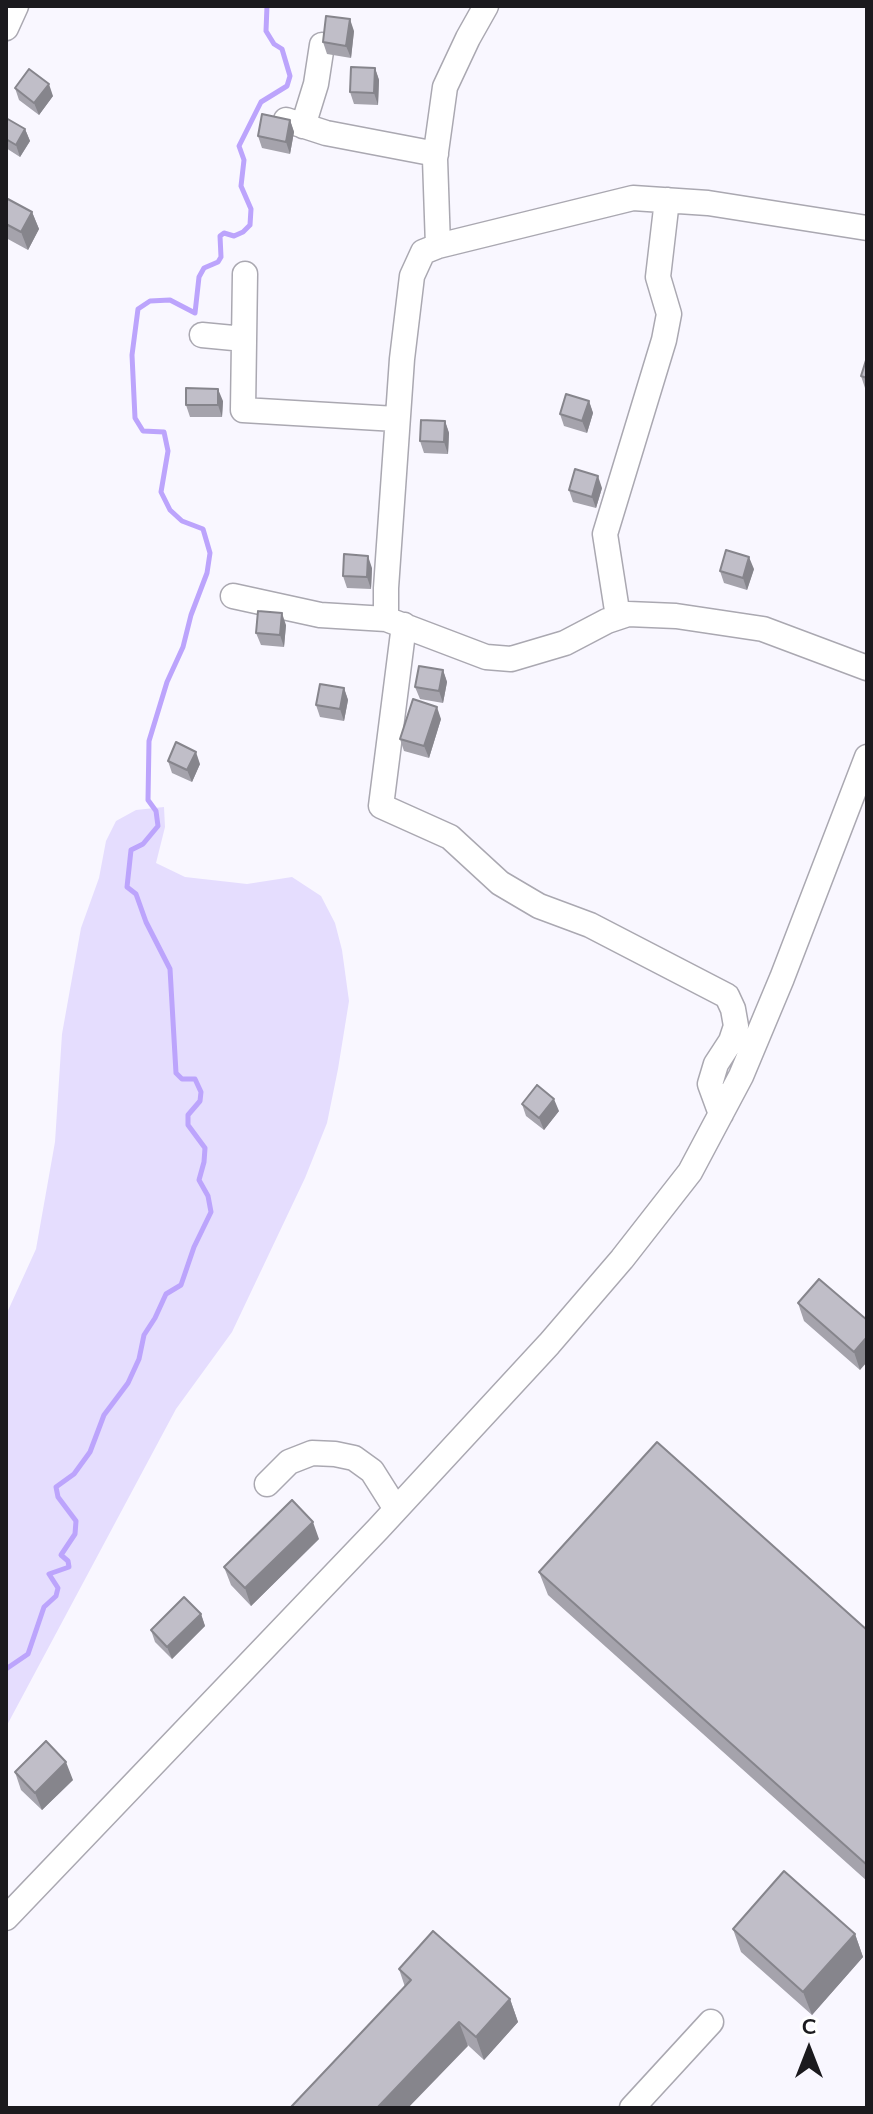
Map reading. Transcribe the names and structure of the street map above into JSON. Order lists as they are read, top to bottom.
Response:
{
  "north": "top"
}
